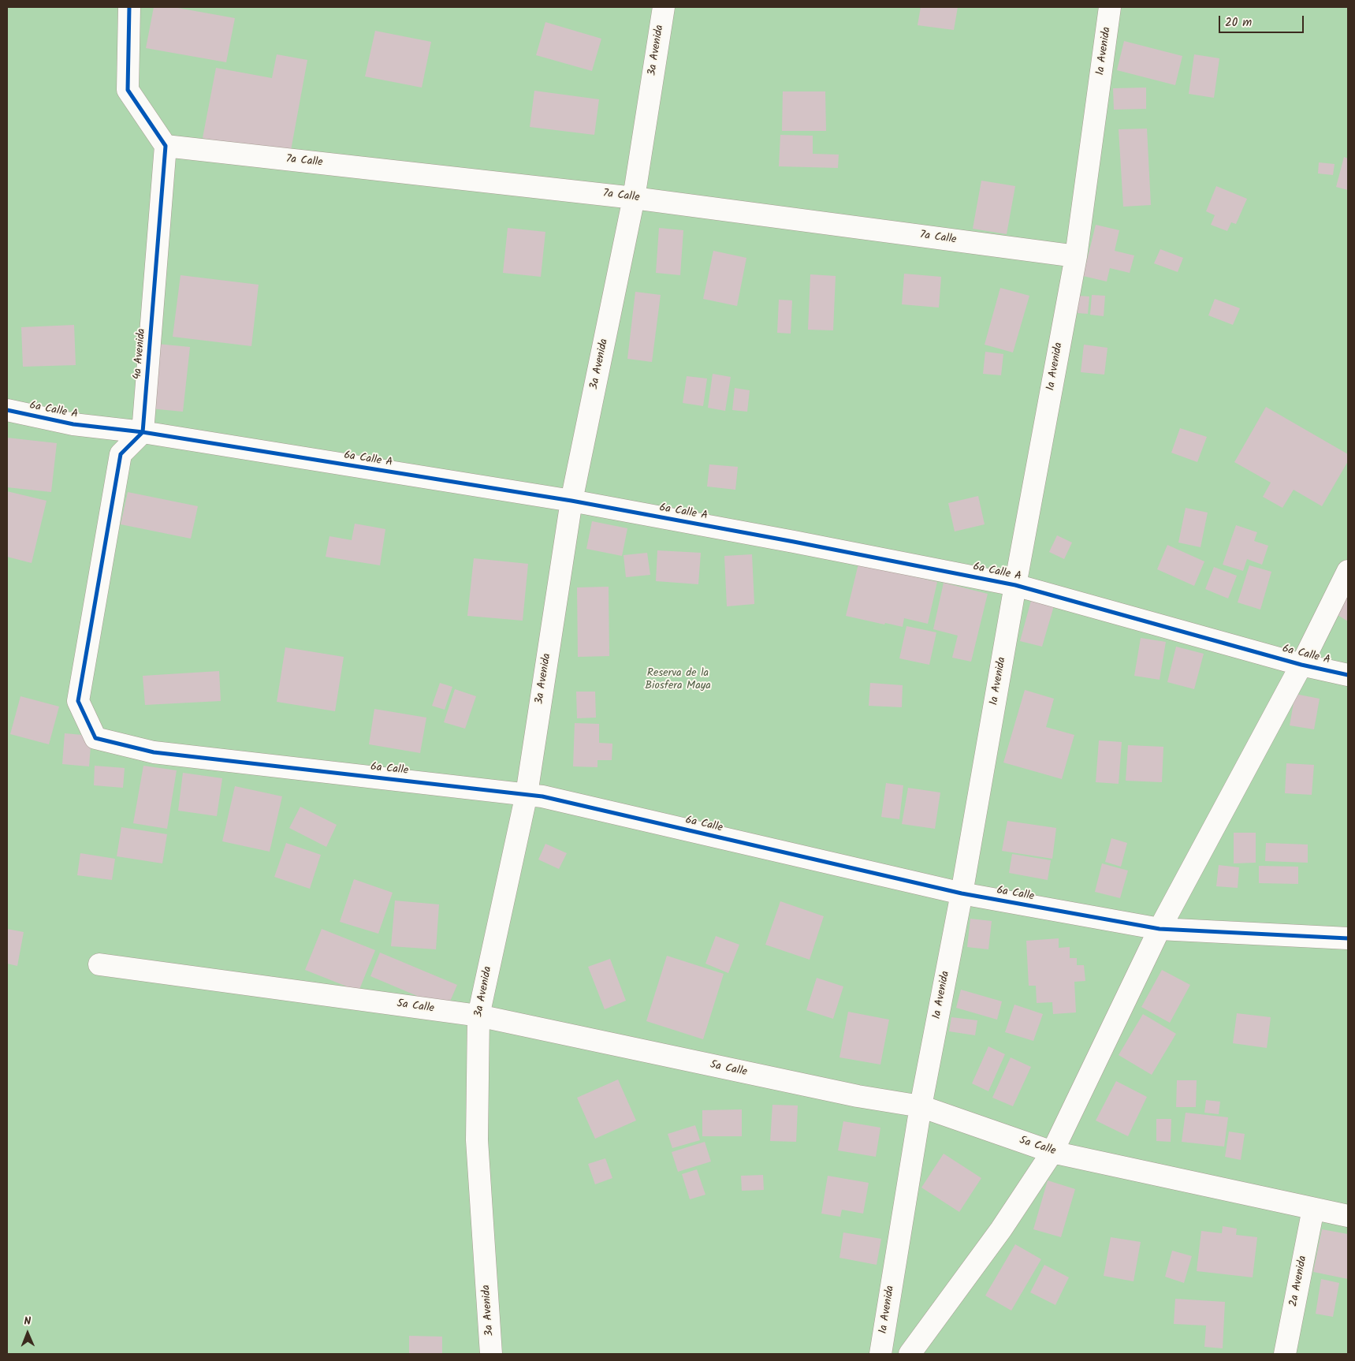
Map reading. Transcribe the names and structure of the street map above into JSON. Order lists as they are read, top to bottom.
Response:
{
  "streets": {
    "street": [
      "3a Avenida",
      "1a Avenida",
      "7a Calle",
      "4a Avenida",
      "6a Calle A",
      "6a Calle",
      "5a Calle",
      "2a Avenida"
    ]
  },
  "crossings": [
    ["3a Avenida", "7a Calle"],
    ["3a Avenida", "6a Calle A"],
    ["3a Avenida", "6a Calle"],
    ["3a Avenida", "5a Calle"],
    ["1a Avenida", "7a Calle"],
    ["1a Avenida", "6a Calle A"],
    ["1a Avenida", "6a Calle"],
    ["1a Avenida", "5a Calle"],
    ["7a Calle", "4a Avenida"],
    ["4a Avenida", "6a Calle A"],
    ["4a Avenida", "6a Calle"],
    ["6a Calle A", "6a Calle"],
    ["5a Calle", "2a Avenida"]
  ],
  "parks": ["Reserva de la Biosfera Maya"],
  "scale_bar": "20 m",
  "north": "top"
}
